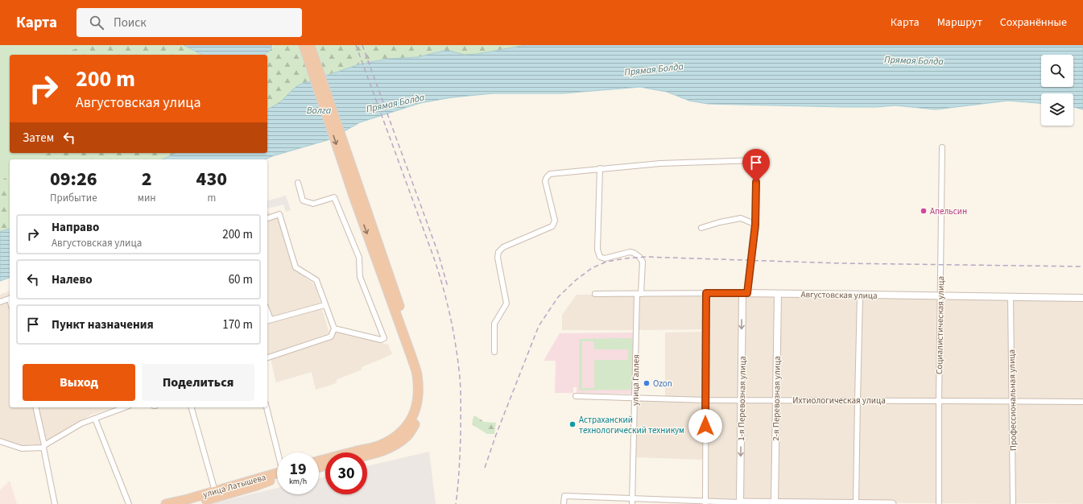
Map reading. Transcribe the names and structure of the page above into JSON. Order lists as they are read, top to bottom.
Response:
{
  "streets": {
    "highway": ["улица Латышева"],
    "street": [
      "Августовская улица",
      "Социалистическая улица",
      "улица Галлея",
      "1-я Перевозная улица",
      "2-я Перевозная улица",
      "Ихтиологическая улица",
      "Профессиональная улица"
    ]
  },
  "crossings": [
    ["Августовская улица", "Социалистическая улица"],
    ["Августовская улица", "улица Галлея"],
    ["Августовская улица", "1-я Перевозная улица"],
    ["Августовская улица", "2-я Перевозная улица"],
    ["Августовская улица", "Профессиональная улица"],
    ["Социалистическая улица", "Ихтиологическая улица"],
    ["улица Галлея", "Ихтиологическая улица"],
    ["1-я Перевозная улица", "Ихтиологическая улица"],
    ["2-я Перевозная улица", "Ихтиологическая улица"],
    ["Ихтиологическая улица", "Профессиональная улица"]
  ],
  "water": ["Прямая Болда", "Волга"],
  "places": ["Апельсин", "Ozon", "Астраханский технологический техникум"],
  "page": {
    "header": "Карта",
    "search": "Поиск",
    "nav": ["Карта", "Маршрут", "Сохранённые"],
    "turn": ["200 m", "Августовская улица"],
    "then": "Затем",
    "eta": [
      "09:26",
      "Прибытие",
      "2",
      "мин",
      "430",
      "m"
    ],
    "list": [
      {
        "name": "Направо",
        "note": "Августовская улица",
        "value": "200 m"
      },
      {
        "name": "Налево",
        "value": "60 m"
      },
      {
        "name": "Пункт назначения",
        "value": "170 m"
      }
    ],
    "buttons": ["Выход", "Поделиться"],
    "speed": "19 km/h",
    "limit": "30"
  }
}
